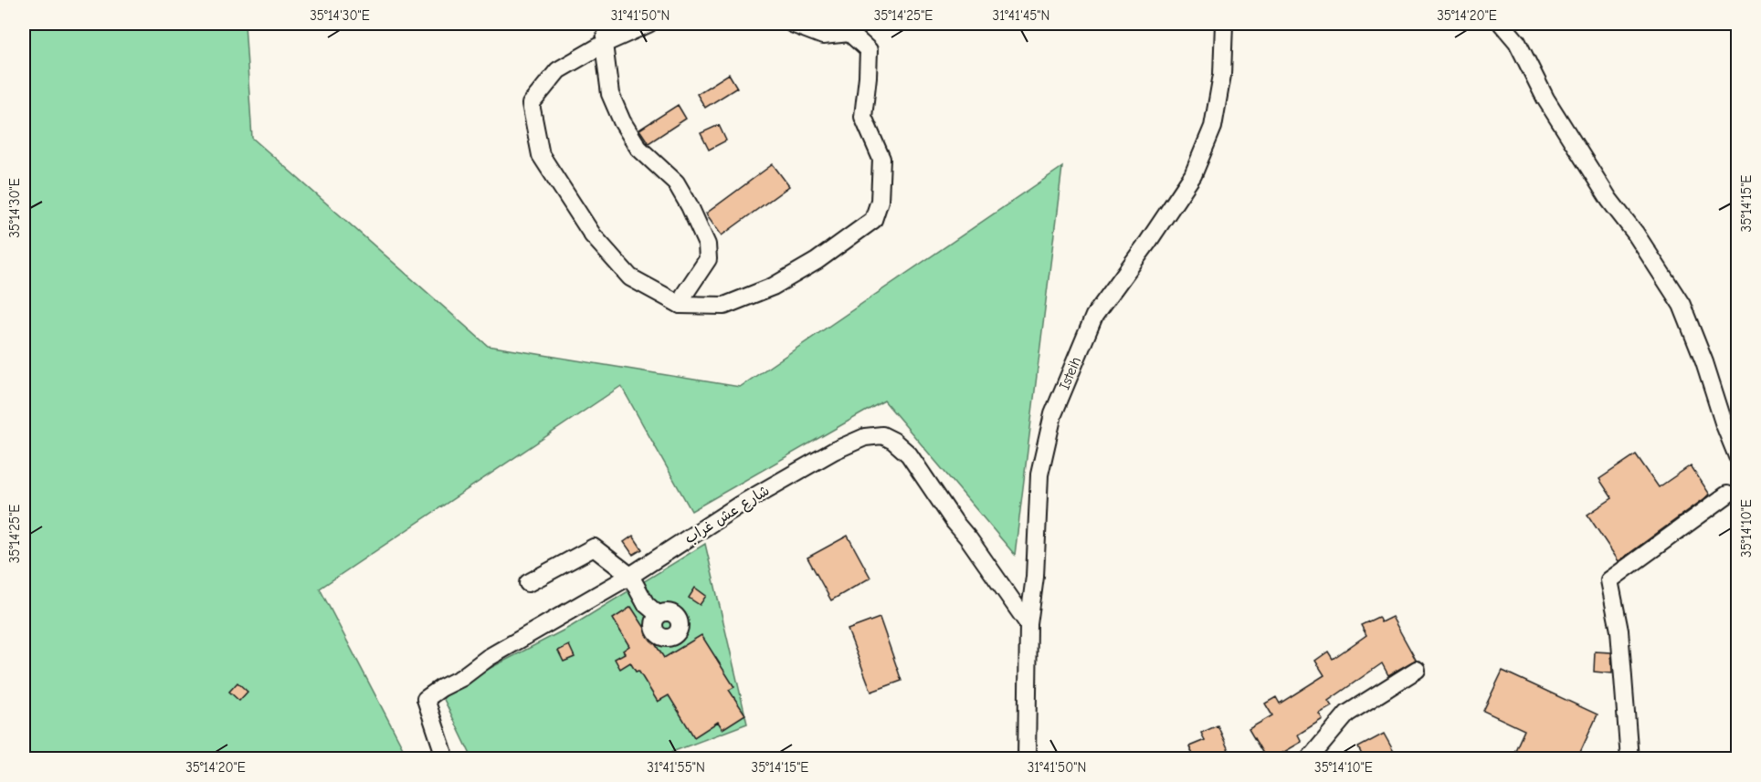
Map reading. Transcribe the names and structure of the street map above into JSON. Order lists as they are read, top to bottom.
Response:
{
  "streets": {
    "street": ["Isteih", "شارع عش غراب"]
  },
  "crossings": [
    ["Isteih", "شارع عش غراب"]
  ],
  "coordinates": [
    "35°14'30\"E",
    "31°41'50\"N",
    "35°14'25\"E",
    "31°41'45\"N",
    "35°14'20\"E",
    "35°14'15\"E",
    "35°14'10\"E",
    "31°41'55\"N"
  ]
}
